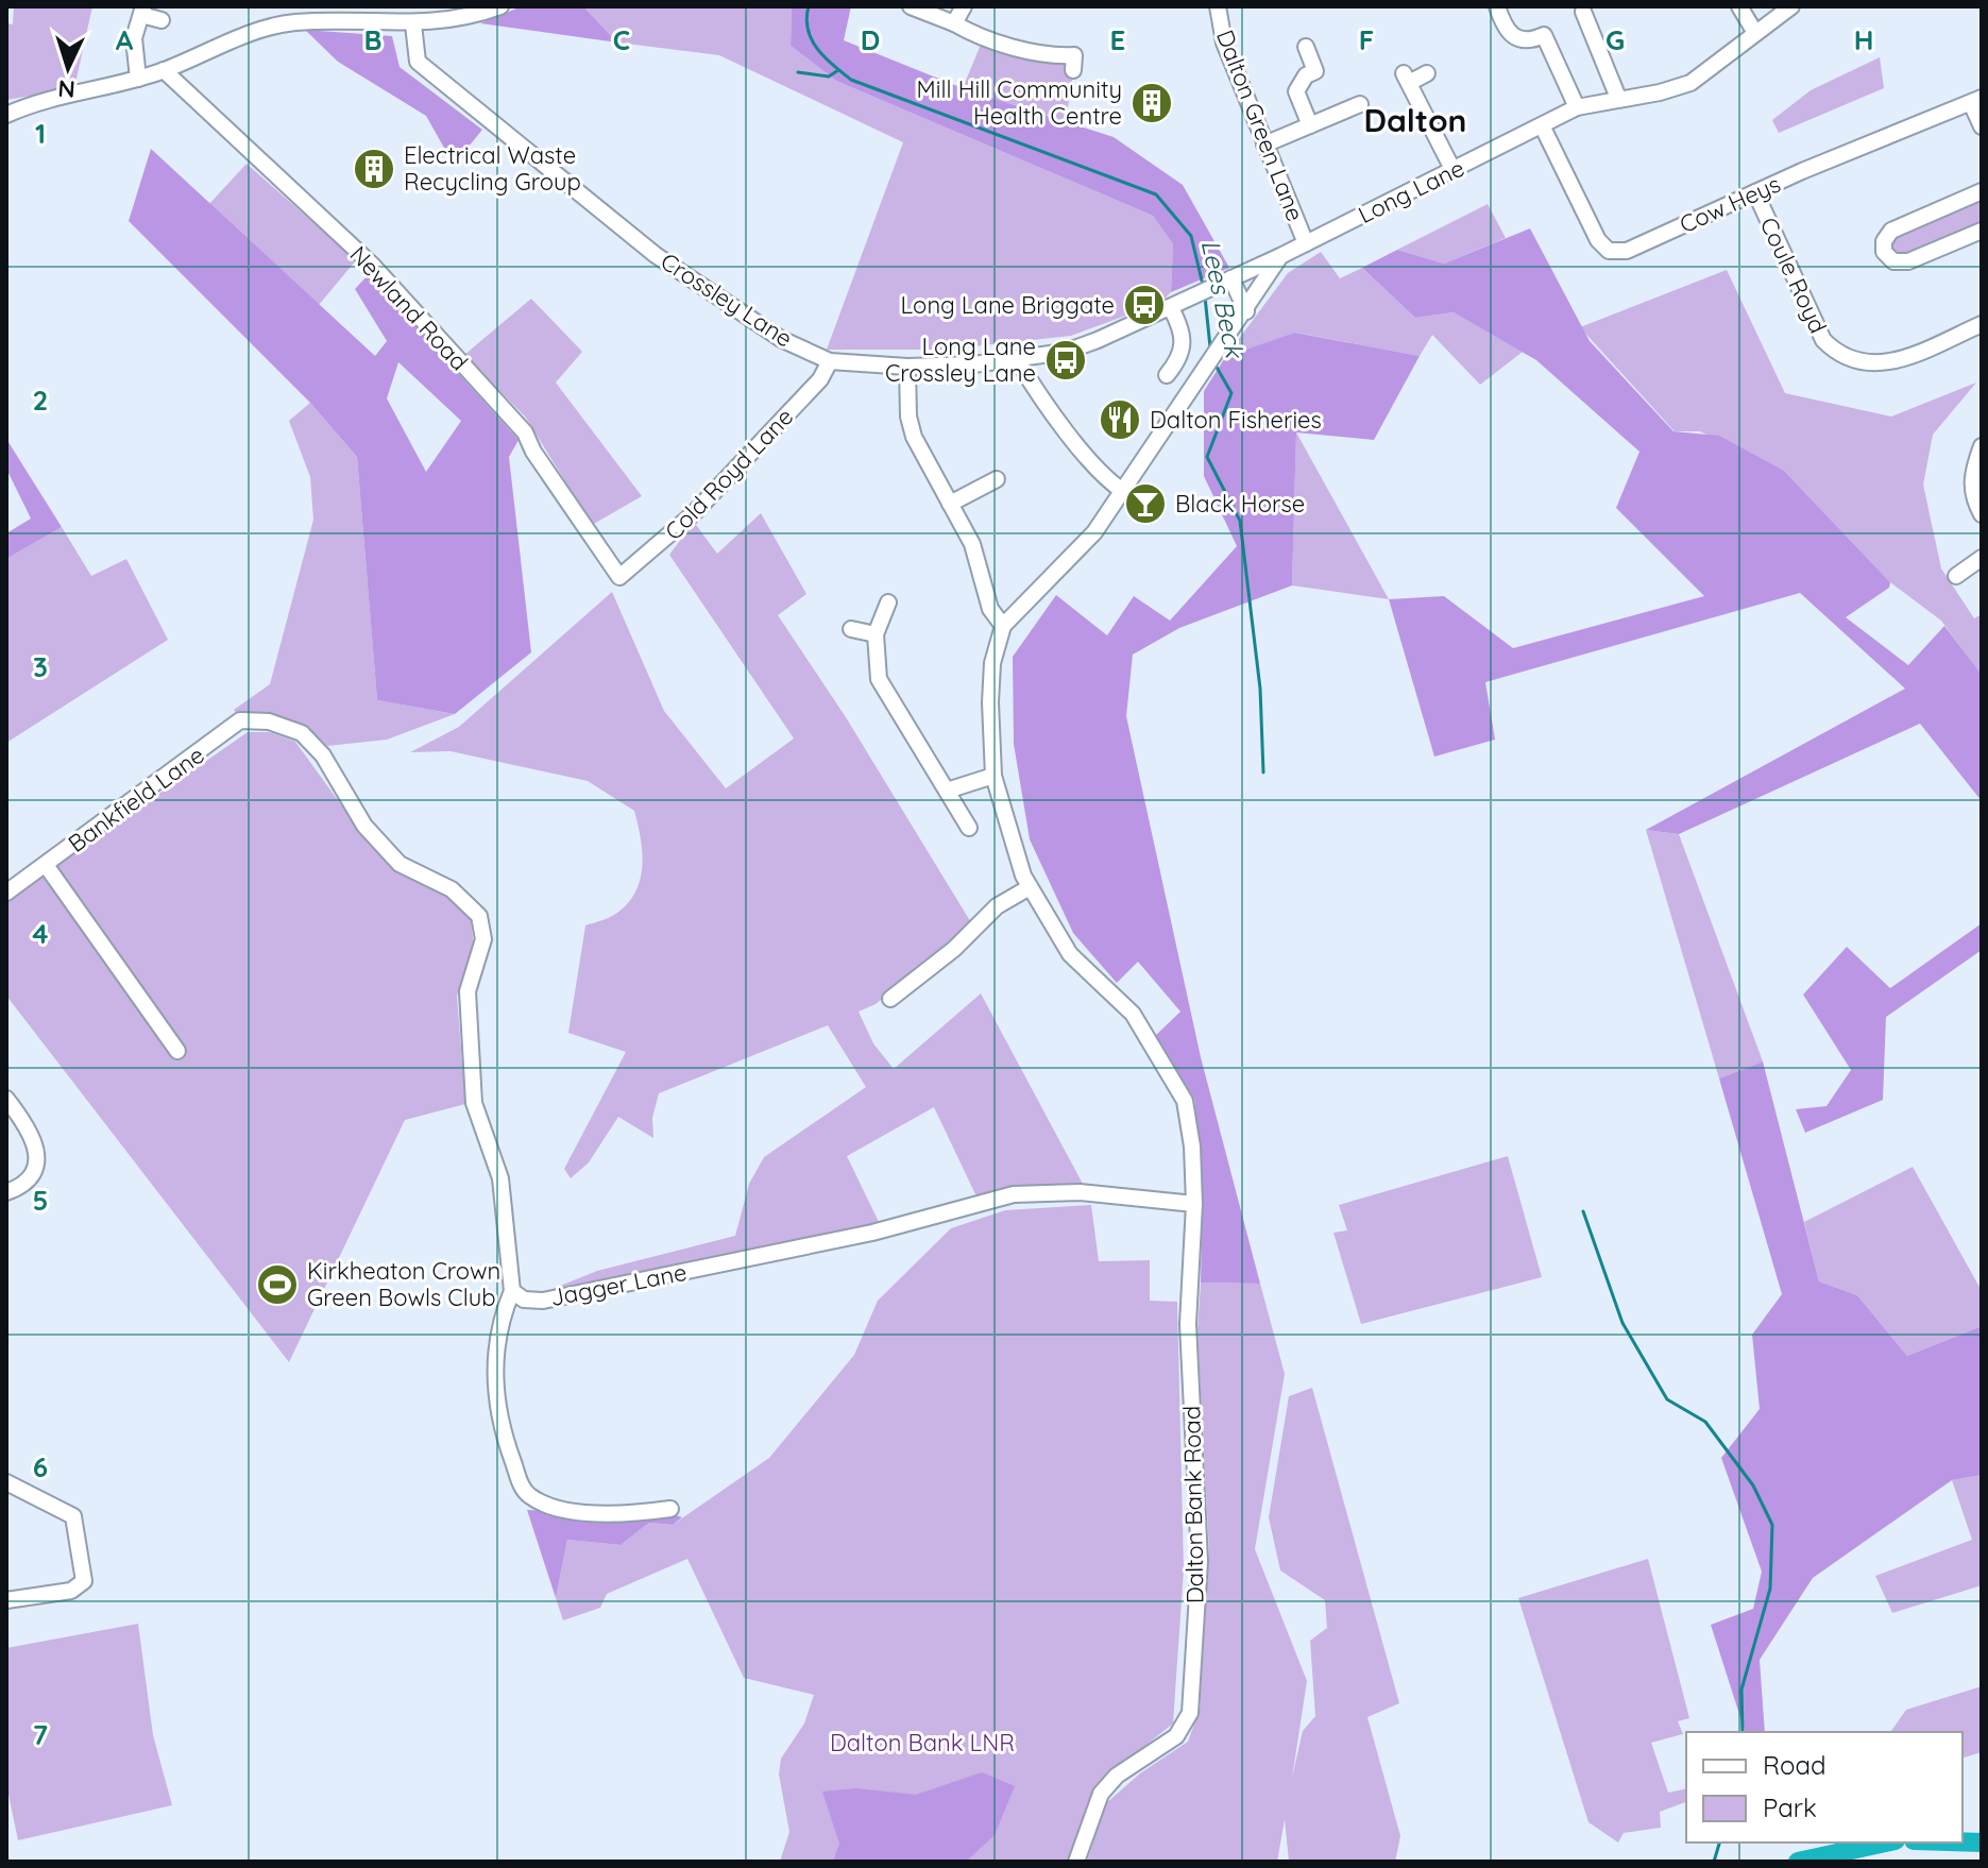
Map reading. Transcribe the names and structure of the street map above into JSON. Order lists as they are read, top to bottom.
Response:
{
  "streets": {
    "street": [
      "Dalton Green Lane",
      "Long Lane",
      "Cow Heys",
      "Coule Royd",
      "Crossley Lane",
      "Newland Road",
      "Cold Royd Lane",
      "Bankfield Lane",
      "Jagger Lane",
      "Dalton Bank Road"
    ]
  },
  "crossings": [
    ["Dalton Green Lane", "Long Lane"],
    ["Long Lane", "Cow Heys"],
    ["Long Lane", "Crossley Lane"],
    ["Cow Heys", "Coule Royd"],
    ["Crossley Lane", "Cold Royd Lane"],
    ["Newland Road", "Cold Royd Lane"],
    ["Bankfield Lane", "Jagger Lane"],
    ["Jagger Lane", "Dalton Bank Road"]
  ],
  "districts": ["Dalton"],
  "water": ["Lees Beck"],
  "parks": ["Dalton Bank LNR"],
  "places": {
    "building": ["Mill Hill Community Health Centre", "Electrical Waste Recycling Group"],
    "bus stop": ["Long Lane Briggate", "Long Lane Crossley Lane"],
    "restaurant": ["Dalton Fisheries"],
    "bar": ["Black Horse"],
    "sports": ["Kirkheaton Crown Green Bowls Club"]
  },
  "legend": ["Road", "Park"],
  "north": "bottom",
  "grid": {
    "columns": [
      "A",
      "B",
      "C",
      "D",
      "E",
      "F",
      "G",
      "H"
    ],
    "rows": [
      "1",
      "2",
      "3",
      "4",
      "5",
      "6",
      "7"
    ]
  }
}
